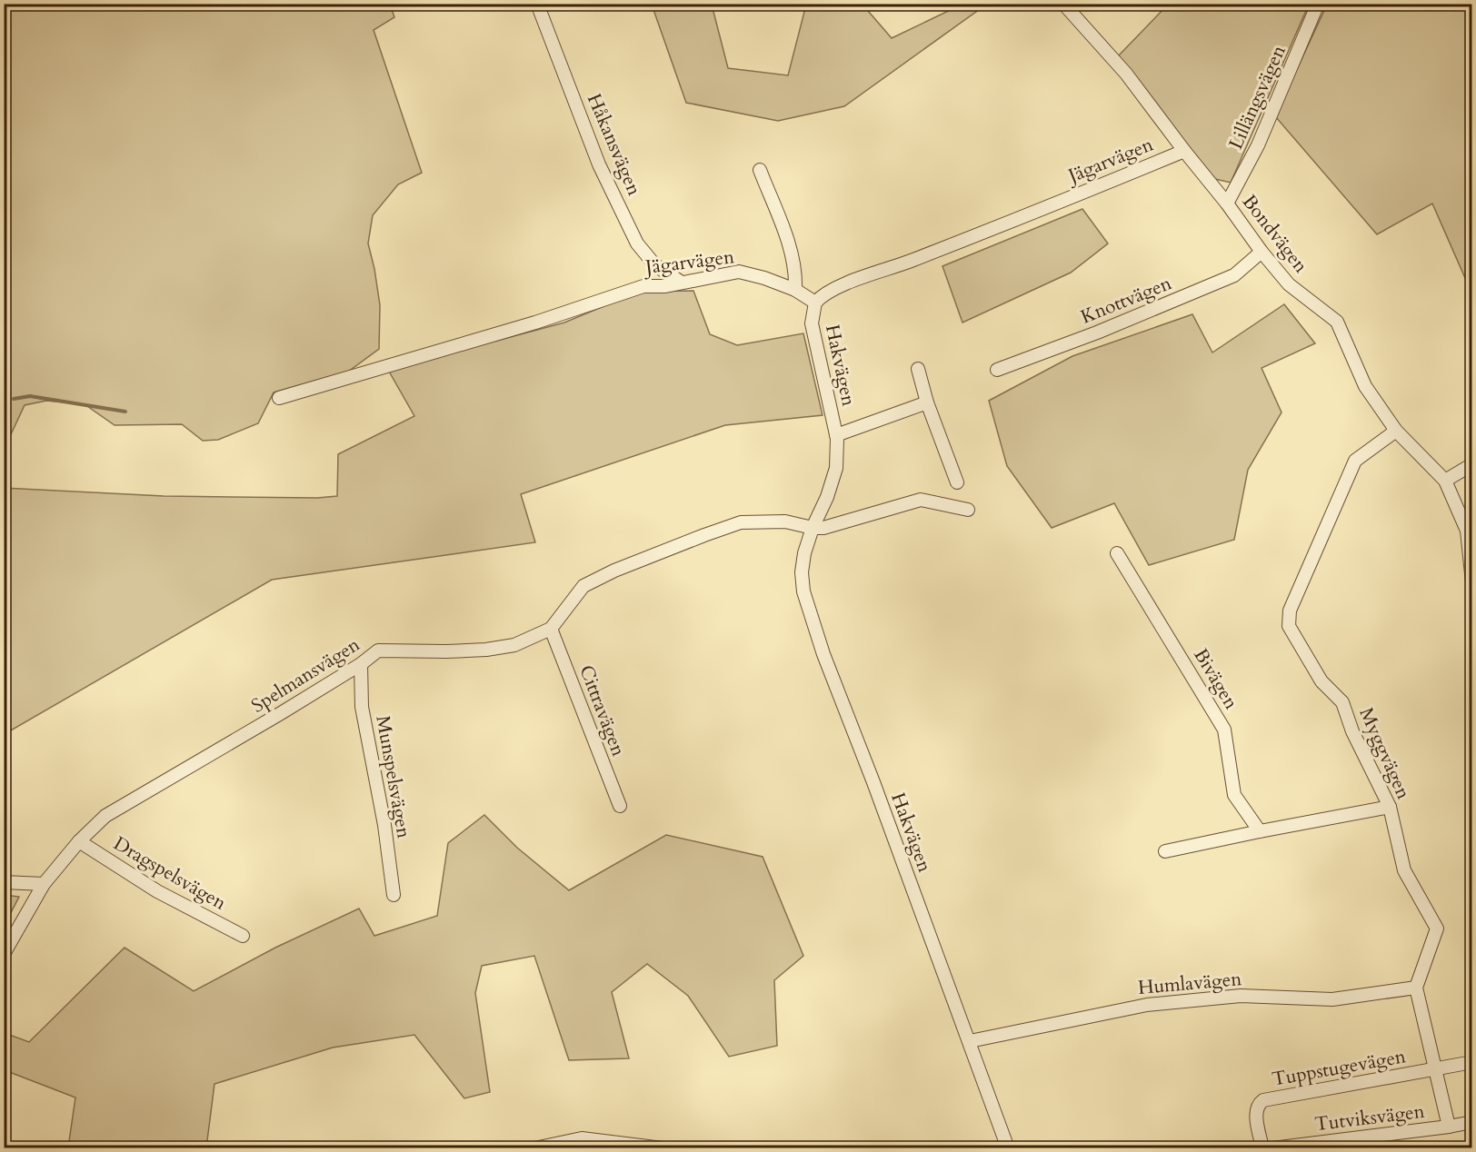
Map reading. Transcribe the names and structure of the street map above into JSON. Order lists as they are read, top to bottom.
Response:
{
  "streets": {
    "street": [
      "Lillängsvägen",
      "Håkansvägen",
      "Jägarvägen",
      "Bondvägen",
      "Knottvägen",
      "Hakvägen",
      "Spelmansvägen",
      "Bivägen",
      "Cittravägen",
      "Myggvägen",
      "Munspelsvägen",
      "Dragspelsvägen",
      "Humlavägen",
      "Tuppstugevägen",
      "Tutviksvägen"
    ]
  },
  "crossings": [
    ["Lillängsvägen", "Bondvägen"],
    ["Håkansvägen", "Jägarvägen"],
    ["Jägarvägen", "Bondvägen"],
    ["Jägarvägen", "Hakvägen"],
    ["Bondvägen", "Knottvägen"],
    ["Bondvägen", "Myggvägen"],
    ["Hakvägen", "Spelmansvägen"],
    ["Hakvägen", "Humlavägen"],
    ["Spelmansvägen", "Cittravägen"],
    ["Spelmansvägen", "Munspelsvägen"],
    ["Spelmansvägen", "Dragspelsvägen"],
    ["Myggvägen", "Humlavägen"]
  ]
}
